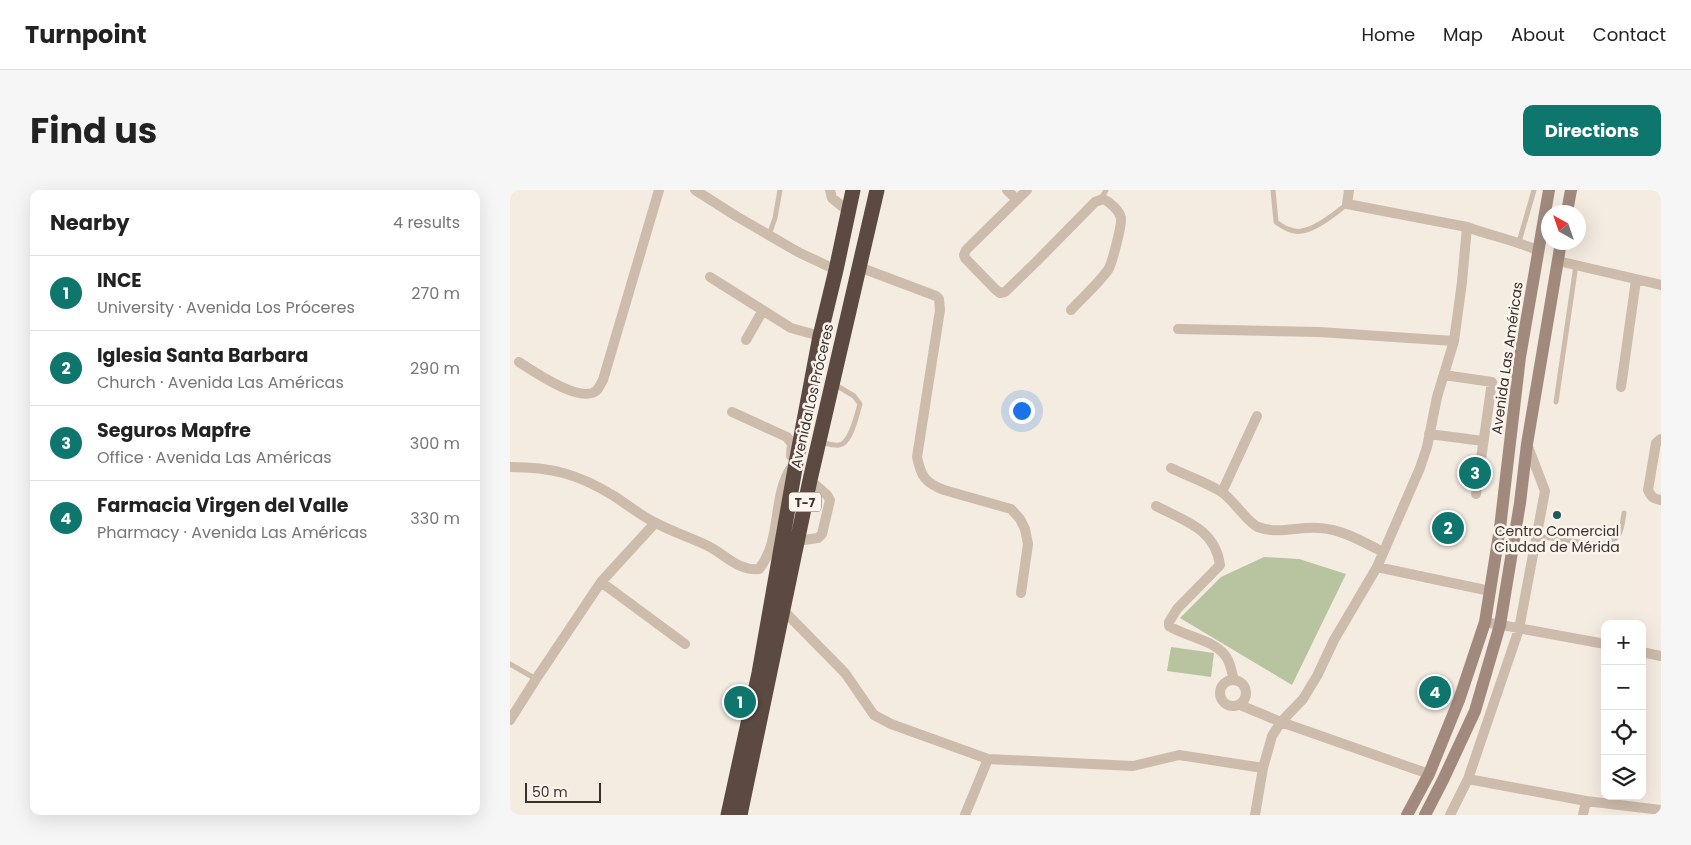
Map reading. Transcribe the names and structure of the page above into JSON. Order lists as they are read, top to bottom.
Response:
{
  "streets": {
    "highway": ["Avenida Los Próceres", "T-7"],
    "street": ["Avenida Las Américas"]
  },
  "places": ["Centro Comercial Ciudad de Mérida"],
  "scale_bar": "50 m",
  "north": "top left",
  "page": {
    "header": "Turnpoint",
    "nav": [
      "Home",
      "Map",
      "About",
      "Contact"
    ],
    "title": "Find us",
    "buttons": "Directions",
    "heading": ["Nearby", "4 results"],
    "list": [
      {
        "mark": "1",
        "name": "INCE",
        "note": "University · Avenida Los Próceres",
        "value": "270 m"
      },
      {
        "mark": "2",
        "name": "Iglesia Santa Barbara",
        "note": "Church · Avenida Las Américas",
        "value": "290 m"
      },
      {
        "mark": "3",
        "name": "Seguros Mapfre",
        "note": "Office · Avenida Las Américas",
        "value": "300 m"
      },
      {
        "mark": "4",
        "name": "Farmacia Virgen del Valle",
        "note": "Pharmacy · Avenida Las Américas",
        "value": "330 m"
      }
    ],
    "pins": [
      "3",
      "2",
      "4",
      "1"
    ],
    "map_buttons": ["+", "−"],
    "scale": "50 m"
  }
}
